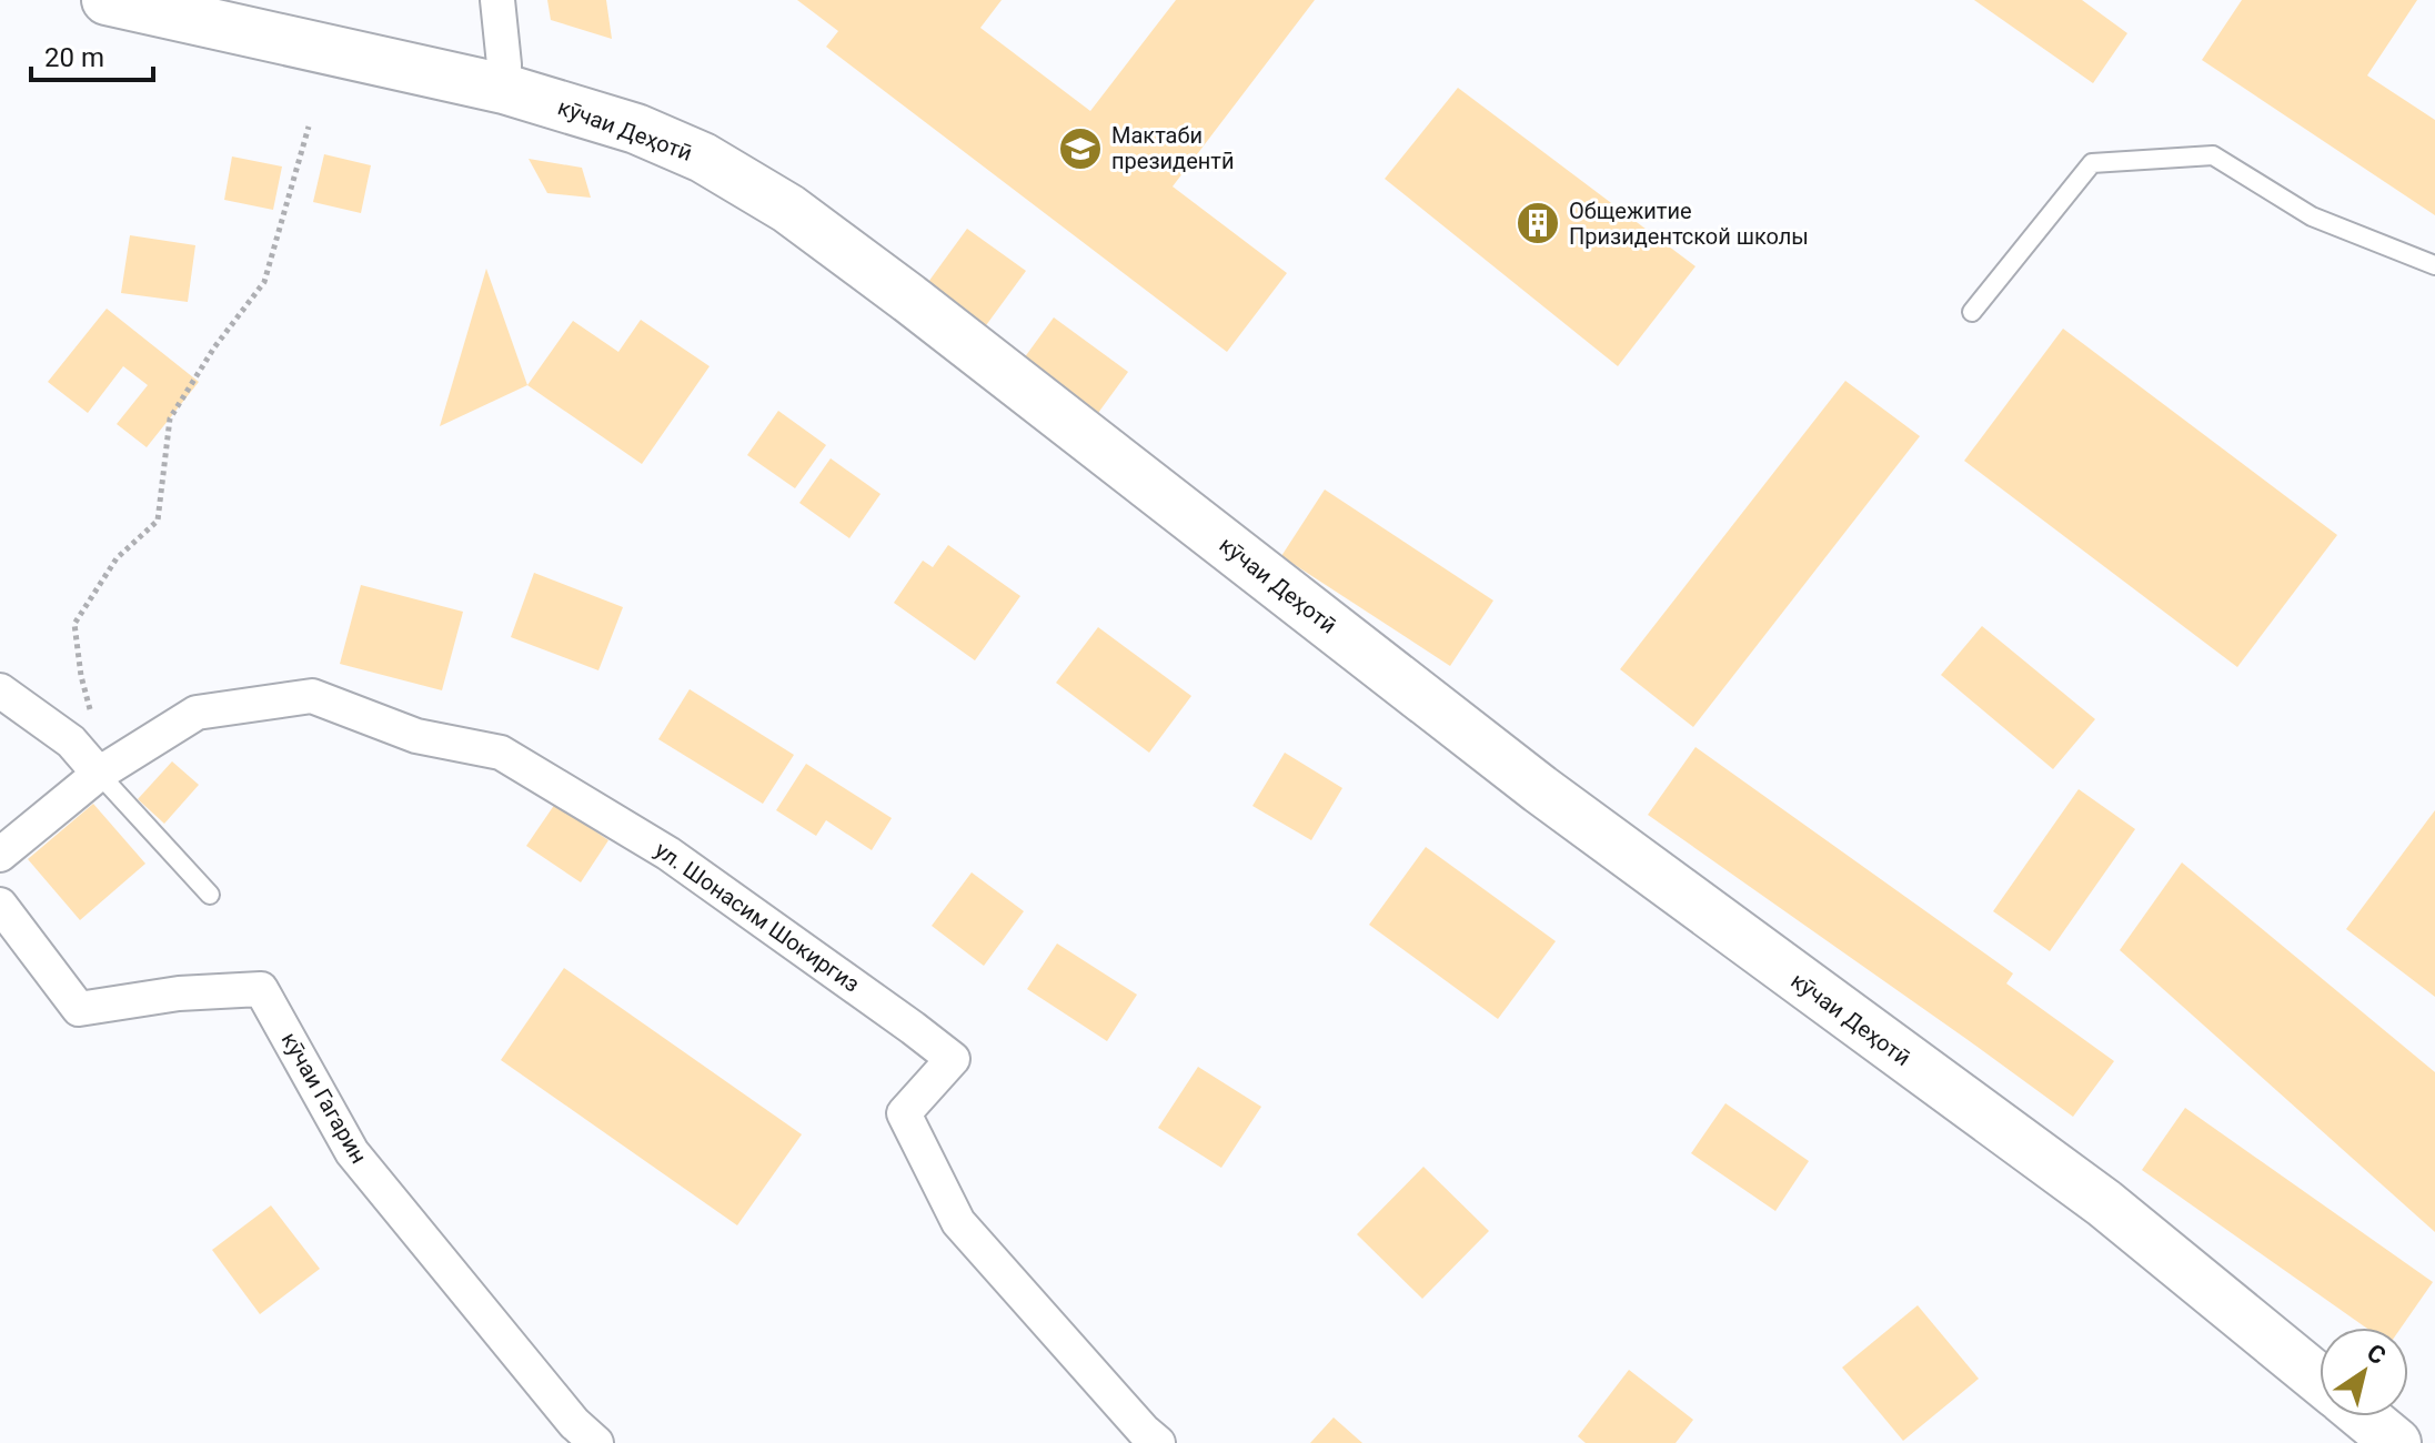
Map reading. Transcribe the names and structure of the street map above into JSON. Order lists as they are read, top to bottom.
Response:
{
  "streets": {
    "main road": ["кӯчаи Деҳотӣ"],
    "street": ["ул. Шонасим Шокиргиз", "кӯчаи Гагарин"]
  },
  "places": {
    "school or university": ["Мактаби президентӣ"],
    "building": ["Общежитие Призидентской школы"]
  },
  "scale_bar": "20 m",
  "north": "top right"
}
